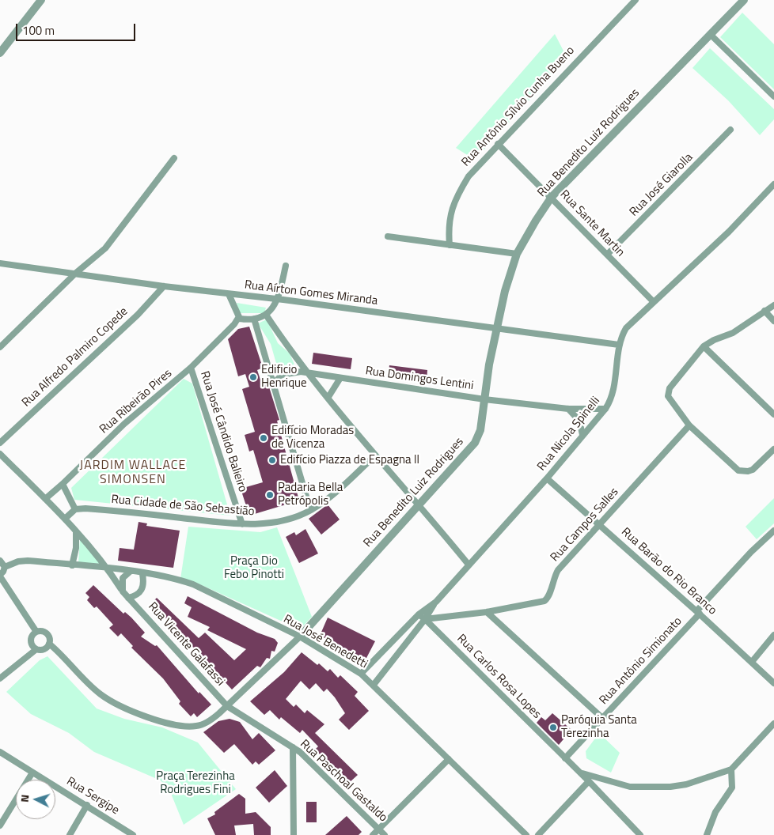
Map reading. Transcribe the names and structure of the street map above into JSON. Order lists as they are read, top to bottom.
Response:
{
  "streets": {
    "street": [
      "Rua Antônio Sílvio Cunha Bueno",
      "Rua Benedito Luiz Rodrigues",
      "Rua José Giarolla",
      "Rua Sante Martin",
      "Rua Aírton Gomes Miranda",
      "Rua Alfredo Palmiro Copede",
      "Rua Domingos Lentini",
      "Rua Ribeirão Pires",
      "Rua José Cândido Balieiro",
      "Rua Nicola Spinelli",
      "Rua Cidade de São Sebastião",
      "Rua Campos Salles",
      "Rua Barão do Rio Branco",
      "Rua José Benedetti",
      "Rua Vicente Galafassi",
      "Rua Antônio Simionato",
      "Rua Carlos Rosa Lopes",
      "Rua Paschoal Gastaldo",
      "Rua Sergipe"
    ]
  },
  "crossings": [
    ["Rua Antônio Sílvio Cunha Bueno", "Rua Sante Martin"],
    ["Rua Benedito Luiz Rodrigues", "Rua Sante Martin"],
    ["Rua Benedito Luiz Rodrigues", "Rua Aírton Gomes Miranda"],
    ["Rua Benedito Luiz Rodrigues", "Rua Domingos Lentini"],
    ["Rua Benedito Luiz Rodrigues", "Rua José Benedetti"],
    ["Rua Benedito Luiz Rodrigues", "Rua Vicente Galafassi"],
    ["Rua Benedito Luiz Rodrigues", "Rua Paschoal Gastaldo"],
    ["Rua José Giarolla", "Rua Sante Martin"],
    ["Rua Sante Martin", "Rua Nicola Spinelli"],
    ["Rua Aírton Gomes Miranda", "Rua Alfredo Palmiro Copede"],
    ["Rua Aírton Gomes Miranda", "Rua Nicola Spinelli"],
    ["Rua Domingos Lentini", "Rua Nicola Spinelli"],
    ["Rua Ribeirão Pires", "Rua José Cândido Balieiro"],
    ["Rua José Cândido Balieiro", "Rua Cidade de São Sebastião"],
    ["Rua Nicola Spinelli", "Rua Campos Salles"],
    ["Rua Nicola Spinelli", "Rua Barão do Rio Branco"],
    ["Rua Nicola Spinelli", "Rua José Benedetti"],
    ["Rua Nicola Spinelli", "Rua Carlos Rosa Lopes"],
    ["Rua Campos Salles", "Rua Barão do Rio Branco"],
    ["Rua Campos Salles", "Rua Carlos Rosa Lopes"],
    ["Rua Barão do Rio Branco", "Rua Antônio Simionato"],
    ["Rua José Benedetti", "Rua Vicente Galafassi"],
    ["Rua Vicente Galafassi", "Rua Paschoal Gastaldo"],
    ["Rua Antônio Simionato", "Rua Carlos Rosa Lopes"]
  ],
  "districts": ["JARDIM WALLACE SIMONSEN"],
  "parks": ["Praça Dio Febo Pinotti", "Praça Terezinha Rodrigues Fini"],
  "places": [
    "Edificio Henrique",
    "Edifício Moradas de Vicenza",
    "Edifício Piazza de Espagna ll",
    "Padaria Bella Petrópolis",
    "Paróquia Santa Terezinha"
  ],
  "scale_bar": "100 m",
  "north": "left"
}
